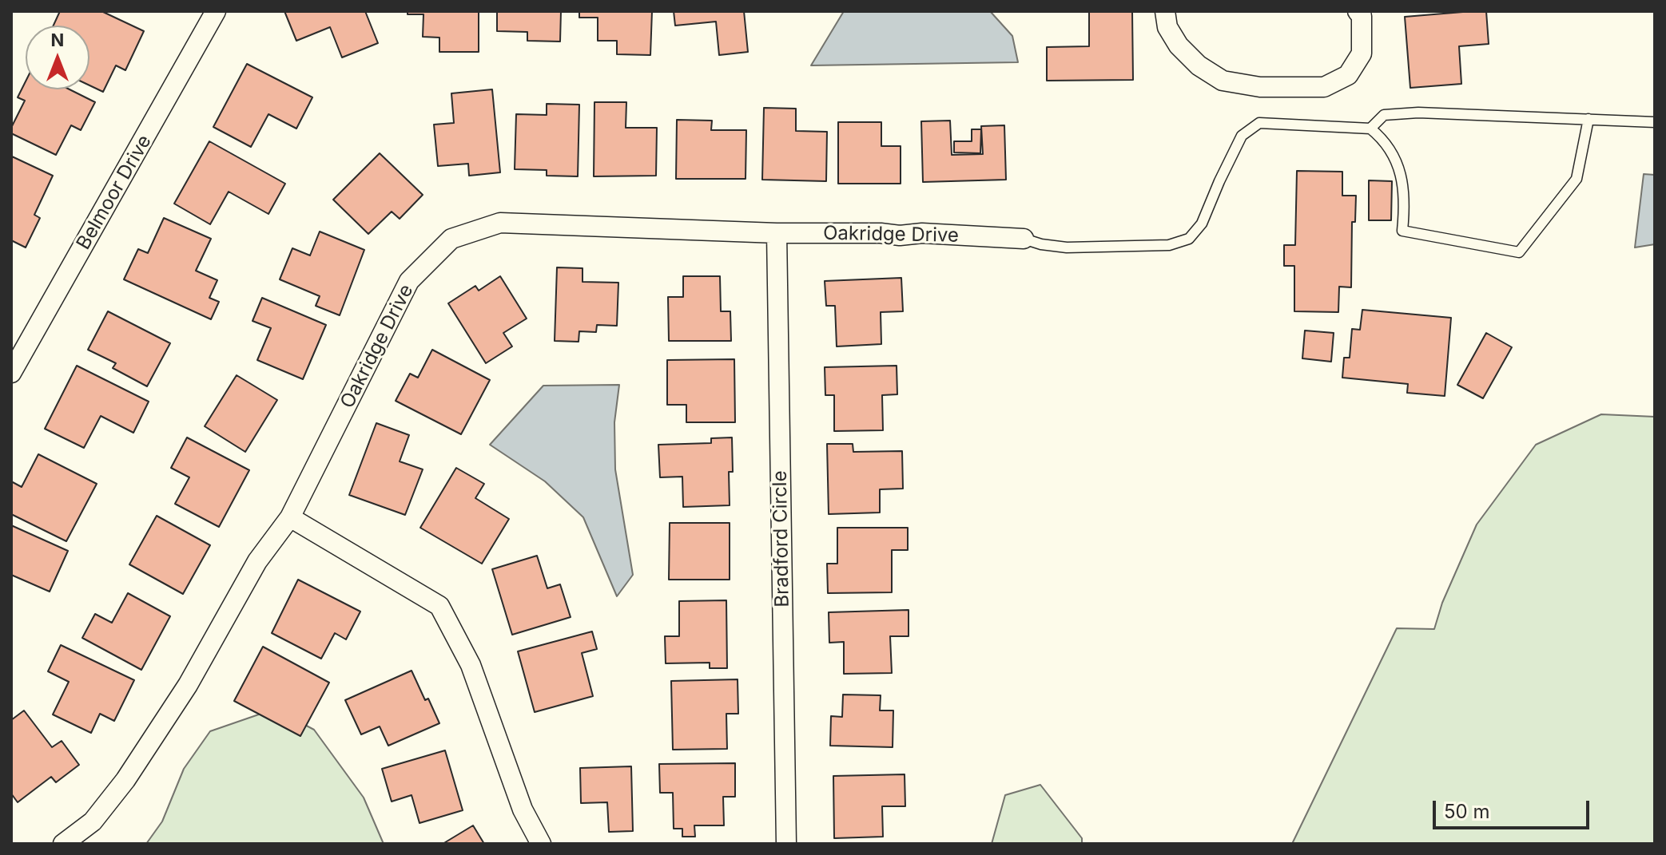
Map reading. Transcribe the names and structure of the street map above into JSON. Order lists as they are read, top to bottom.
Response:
{
  "streets": {
    "street": ["Belmoor Drive", "Oakridge Drive", "Bradford Circle"]
  },
  "crossings": [
    ["Oakridge Drive", "Bradford Circle"]
  ],
  "scale_bar": "50 m",
  "north": "top"
}
